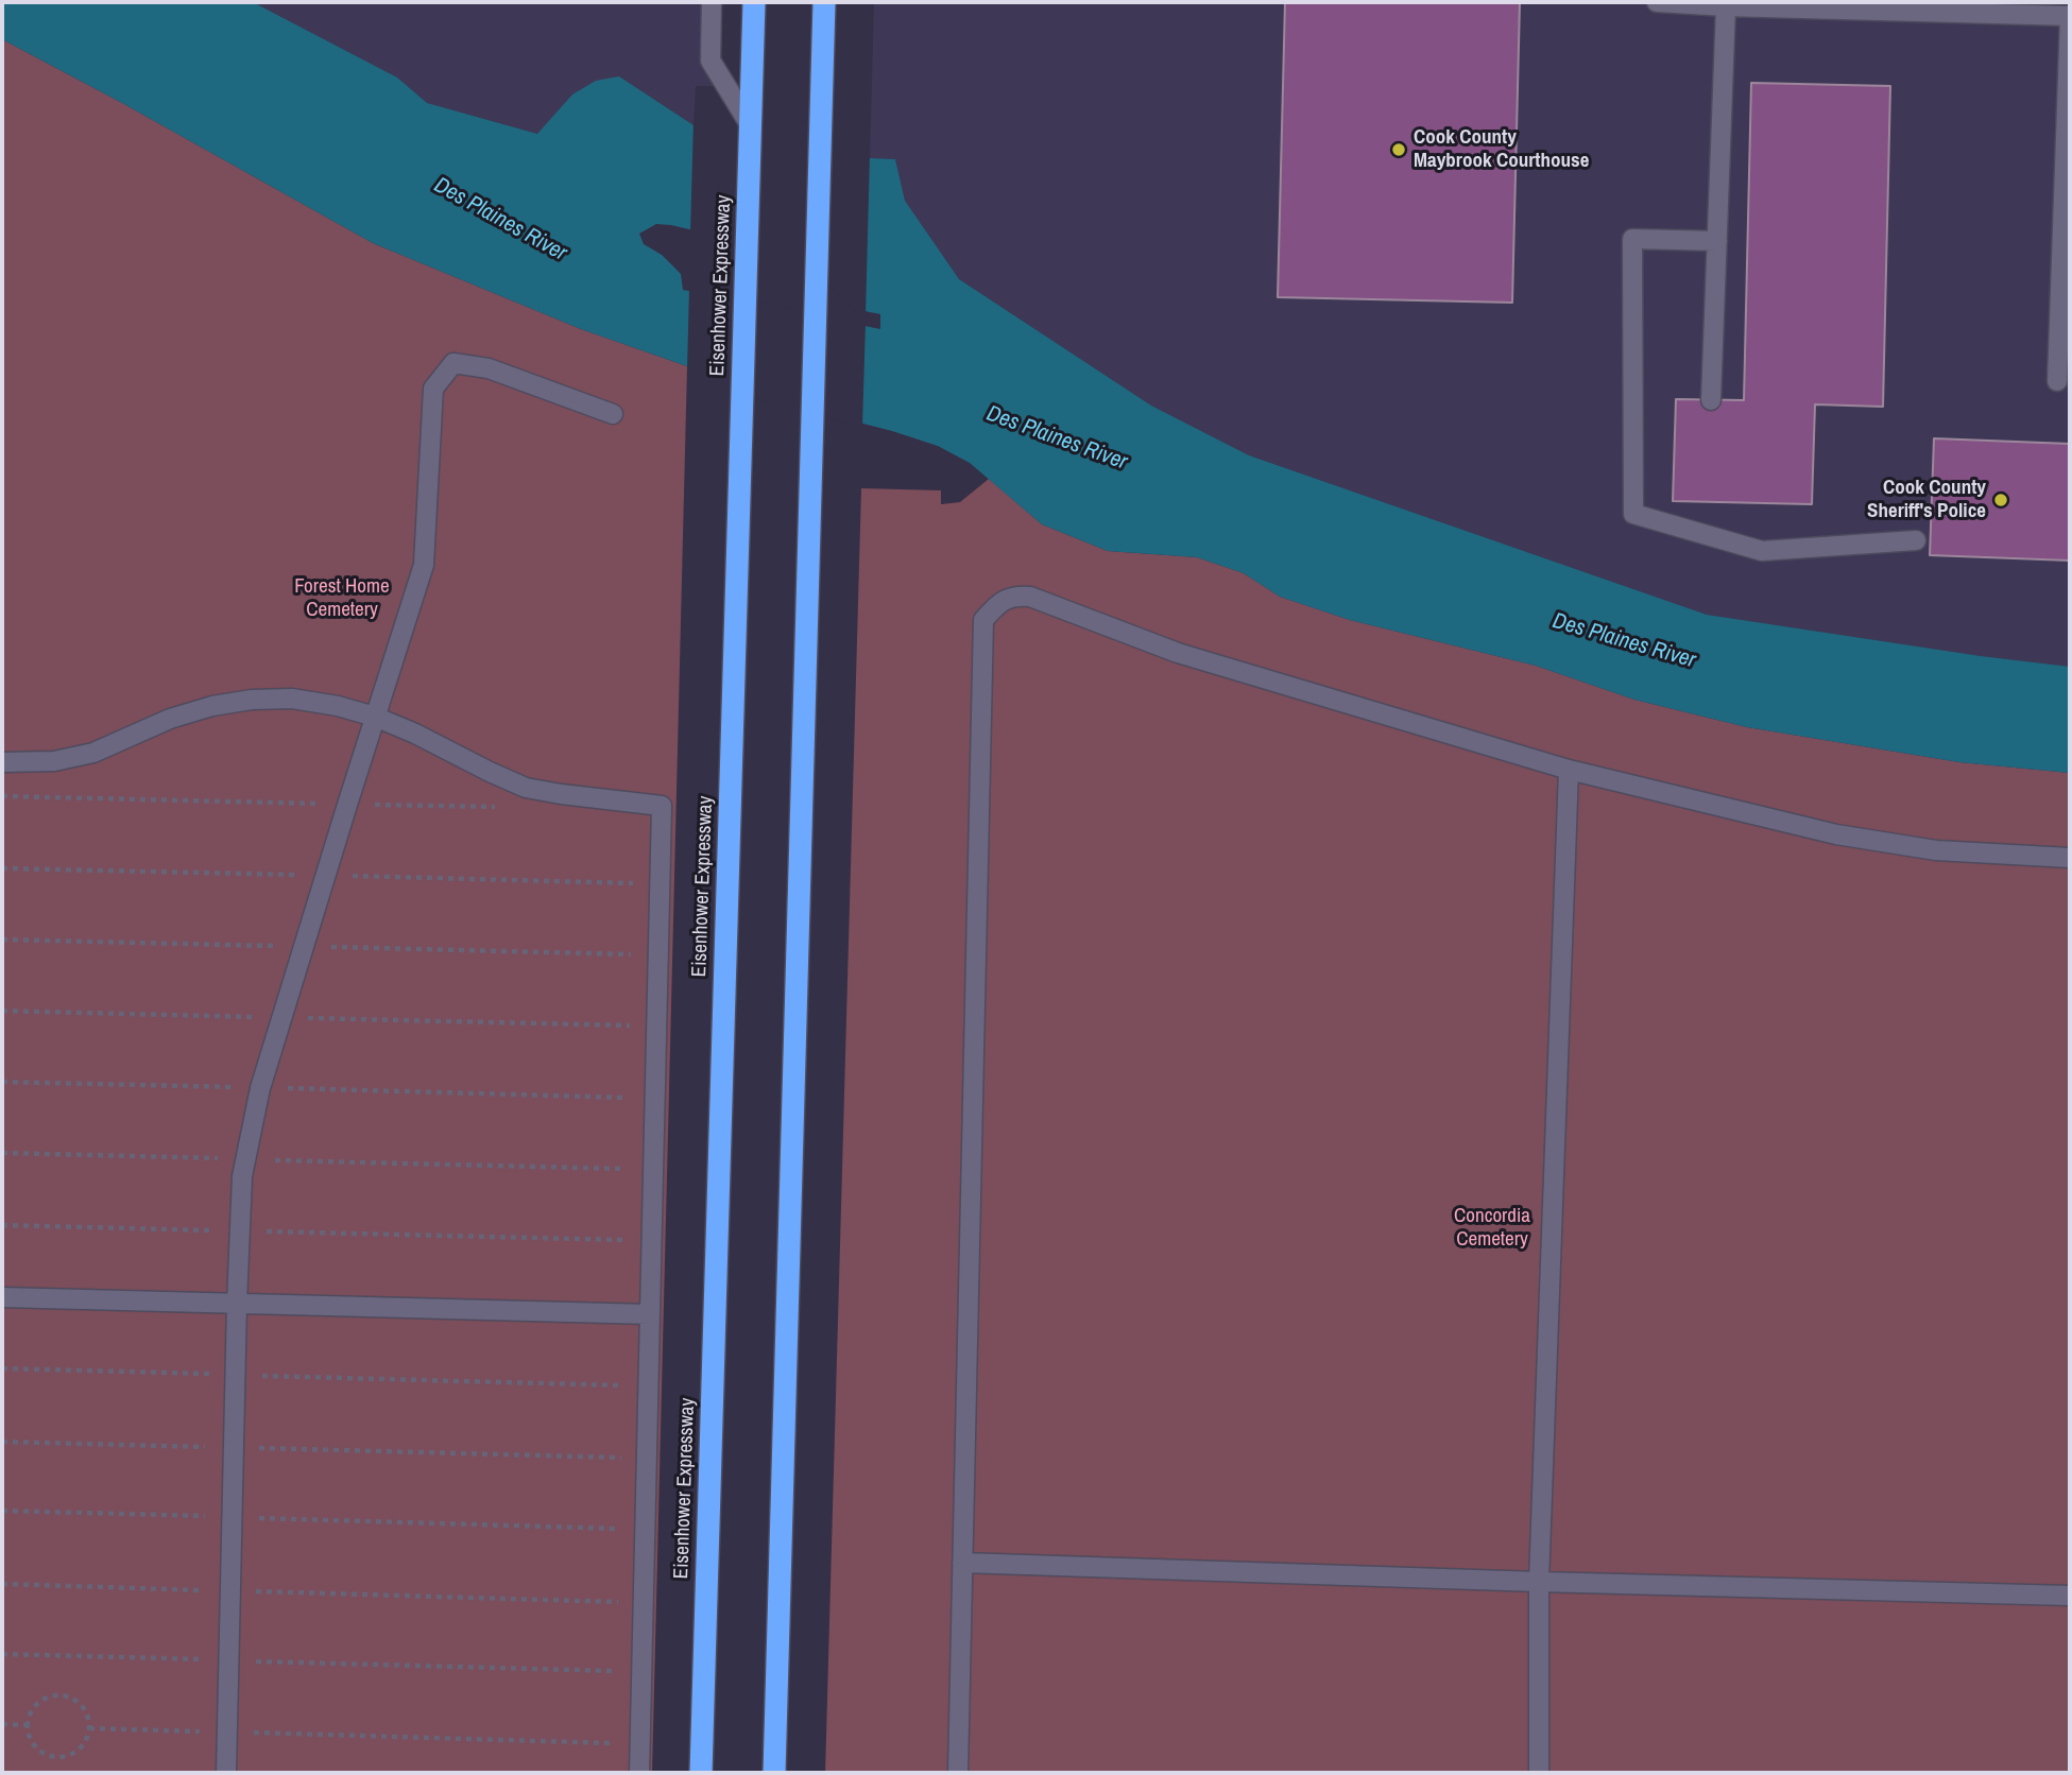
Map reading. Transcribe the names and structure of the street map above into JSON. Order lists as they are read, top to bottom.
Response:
{
  "streets": {
    "highway": ["Eisenhower Expressway"]
  },
  "water": ["Des Plaines River"],
  "parks": ["Forest Home Cemetery", "Concordia Cemetery"],
  "places": ["Cook County Maybrook Courthouse", "Cook County Sheriff's Police"]
}
